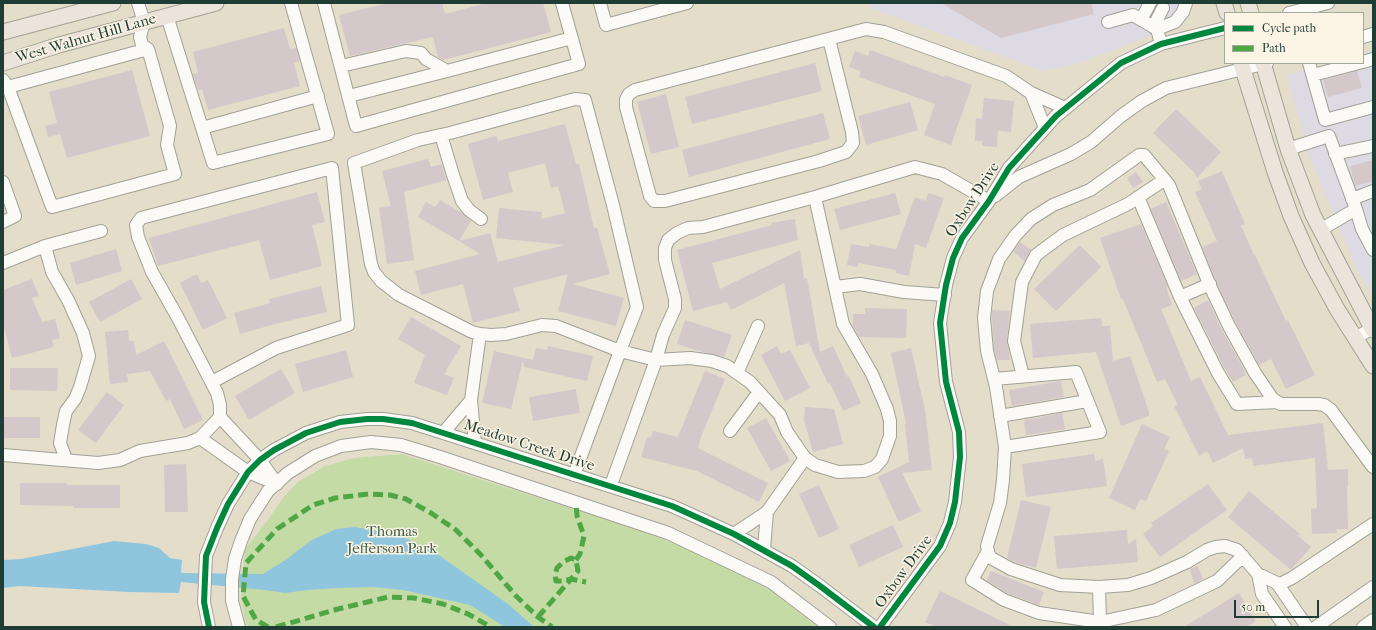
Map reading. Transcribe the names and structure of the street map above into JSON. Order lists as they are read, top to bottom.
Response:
{
  "streets": {
    "main road": ["West Walnut Hill Lane"],
    "street": ["Oxbow Drive", "Meadow Creek Drive"]
  },
  "parks": ["Thomas Jefferson Park"],
  "legend": ["Cycle path", "Path"],
  "scale_bar": "50 m"
}
